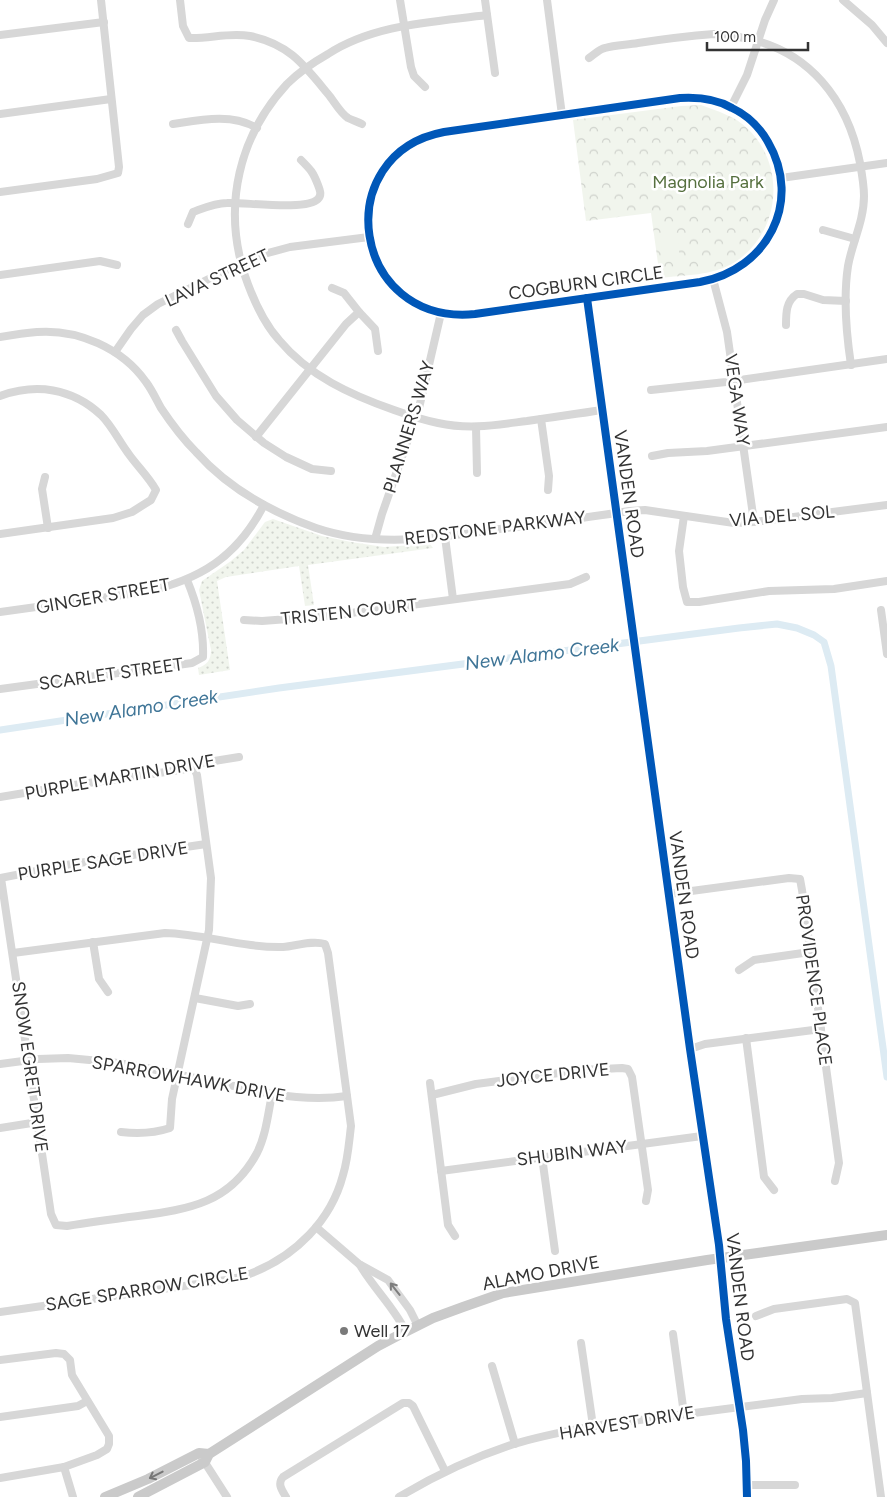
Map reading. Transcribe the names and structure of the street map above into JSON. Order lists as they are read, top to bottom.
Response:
{
  "streets": {
    "main road": ["ALAMO DRIVE"],
    "street": [
      "LAVA STREET",
      "COGBURN CIRCLE",
      "VEGA WAY",
      "PLANNERS WAY",
      "VANDEN ROAD",
      "VIA DEL SOL",
      "REDSTONE PARKWAY",
      "GINGER STREET",
      "TRISTEN COURT",
      "SCARLET STREET",
      "PURPLE MARTIN DRIVE",
      "PURPLE SAGE DRIVE",
      "PROVIDENCE PLACE",
      "SNOW EGRET DRIVE",
      "JOYCE DRIVE",
      "SPARROWHAWK DRIVE",
      "SHUBIN WAY",
      "SAGE SPARROW CIRCLE",
      "HARVEST DRIVE"
    ]
  },
  "crossings": [
    ["LAVA STREET", "COGBURN CIRCLE"],
    ["LAVA STREET", "REDSTONE PARKWAY"],
    ["COGBURN CIRCLE", "VEGA WAY"],
    ["COGBURN CIRCLE", "PLANNERS WAY"],
    ["COGBURN CIRCLE", "VANDEN ROAD"],
    ["VEGA WAY", "VIA DEL SOL"],
    ["PLANNERS WAY", "REDSTONE PARKWAY"],
    ["VANDEN ROAD", "VIA DEL SOL"],
    ["VANDEN ROAD", "REDSTONE PARKWAY"],
    ["VANDEN ROAD", "PROVIDENCE PLACE"],
    ["VANDEN ROAD", "SHUBIN WAY"],
    ["VANDEN ROAD", "ALAMO DRIVE"],
    ["VANDEN ROAD", "HARVEST DRIVE"],
    ["VIA DEL SOL", "REDSTONE PARKWAY"],
    ["REDSTONE PARKWAY", "GINGER STREET"],
    ["GINGER STREET", "SCARLET STREET"],
    ["PURPLE SAGE DRIVE", "SNOW EGRET DRIVE"],
    ["SNOW EGRET DRIVE", "SPARROWHAWK DRIVE"],
    ["JOYCE DRIVE", "SHUBIN WAY"],
    ["SPARROWHAWK DRIVE", "SAGE SPARROW CIRCLE"]
  ],
  "water": ["New Alamo Creek"],
  "parks": ["Magnolia Park"],
  "places": ["Well 17"],
  "scale_bar": "100 m"
}
